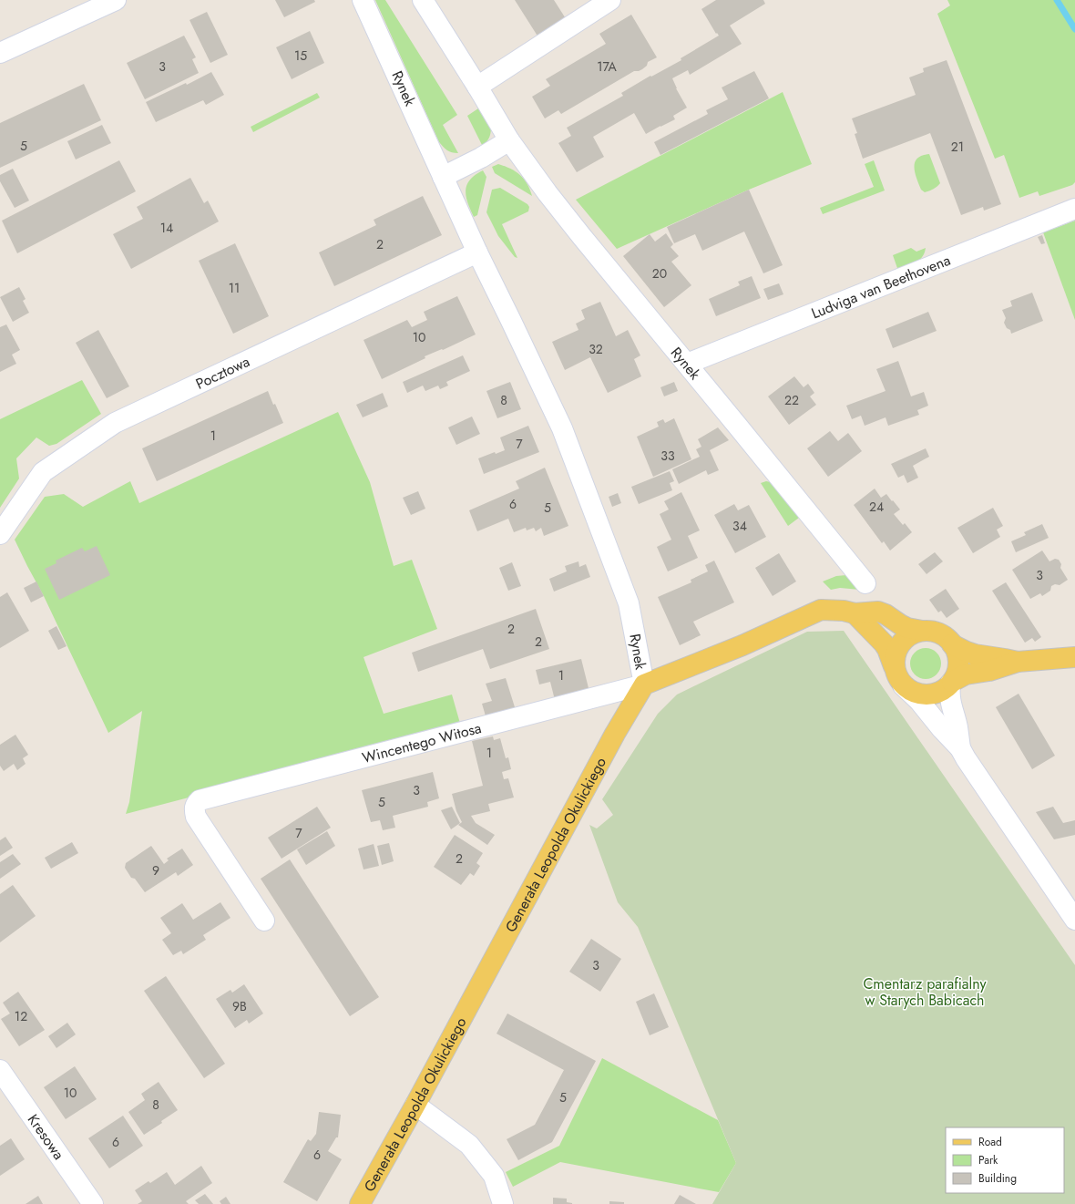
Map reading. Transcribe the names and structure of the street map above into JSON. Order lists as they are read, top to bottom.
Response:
{
  "streets": {
    "main road": ["Generała Leopolda Okulickiego"],
    "street": [
      "Rynek",
      "Ludviga van Beethovena",
      "Pocztowa",
      "Wincentego Witosa",
      "Kresowa"
    ]
  },
  "crossings": [
    ["Rynek", "Ludviga van Beethovena"],
    ["Rynek", "Pocztowa"],
    ["Rynek", "Wincentego Witosa"],
    ["Rynek", "Generała Leopolda Okulickiego"],
    ["Wincentego Witosa", "Generała Leopolda Okulickiego"]
  ],
  "parks": ["Cmentarz parafialny w Starych Babicach"],
  "house_numbers": [
    "15",
    "3",
    "17A",
    "5",
    "21",
    "14",
    "2",
    "20",
    "11",
    "10",
    "32",
    "8",
    "22",
    "1",
    "7",
    "33",
    "6",
    "24",
    "5",
    "34",
    "3",
    "2",
    "2",
    "1",
    "1",
    "3",
    "5",
    "7",
    "2",
    "9",
    "3",
    "9B",
    "12",
    "10",
    "5",
    "8",
    "6",
    "6"
  ],
  "legend": ["Road", "Park", "Building"]
}
